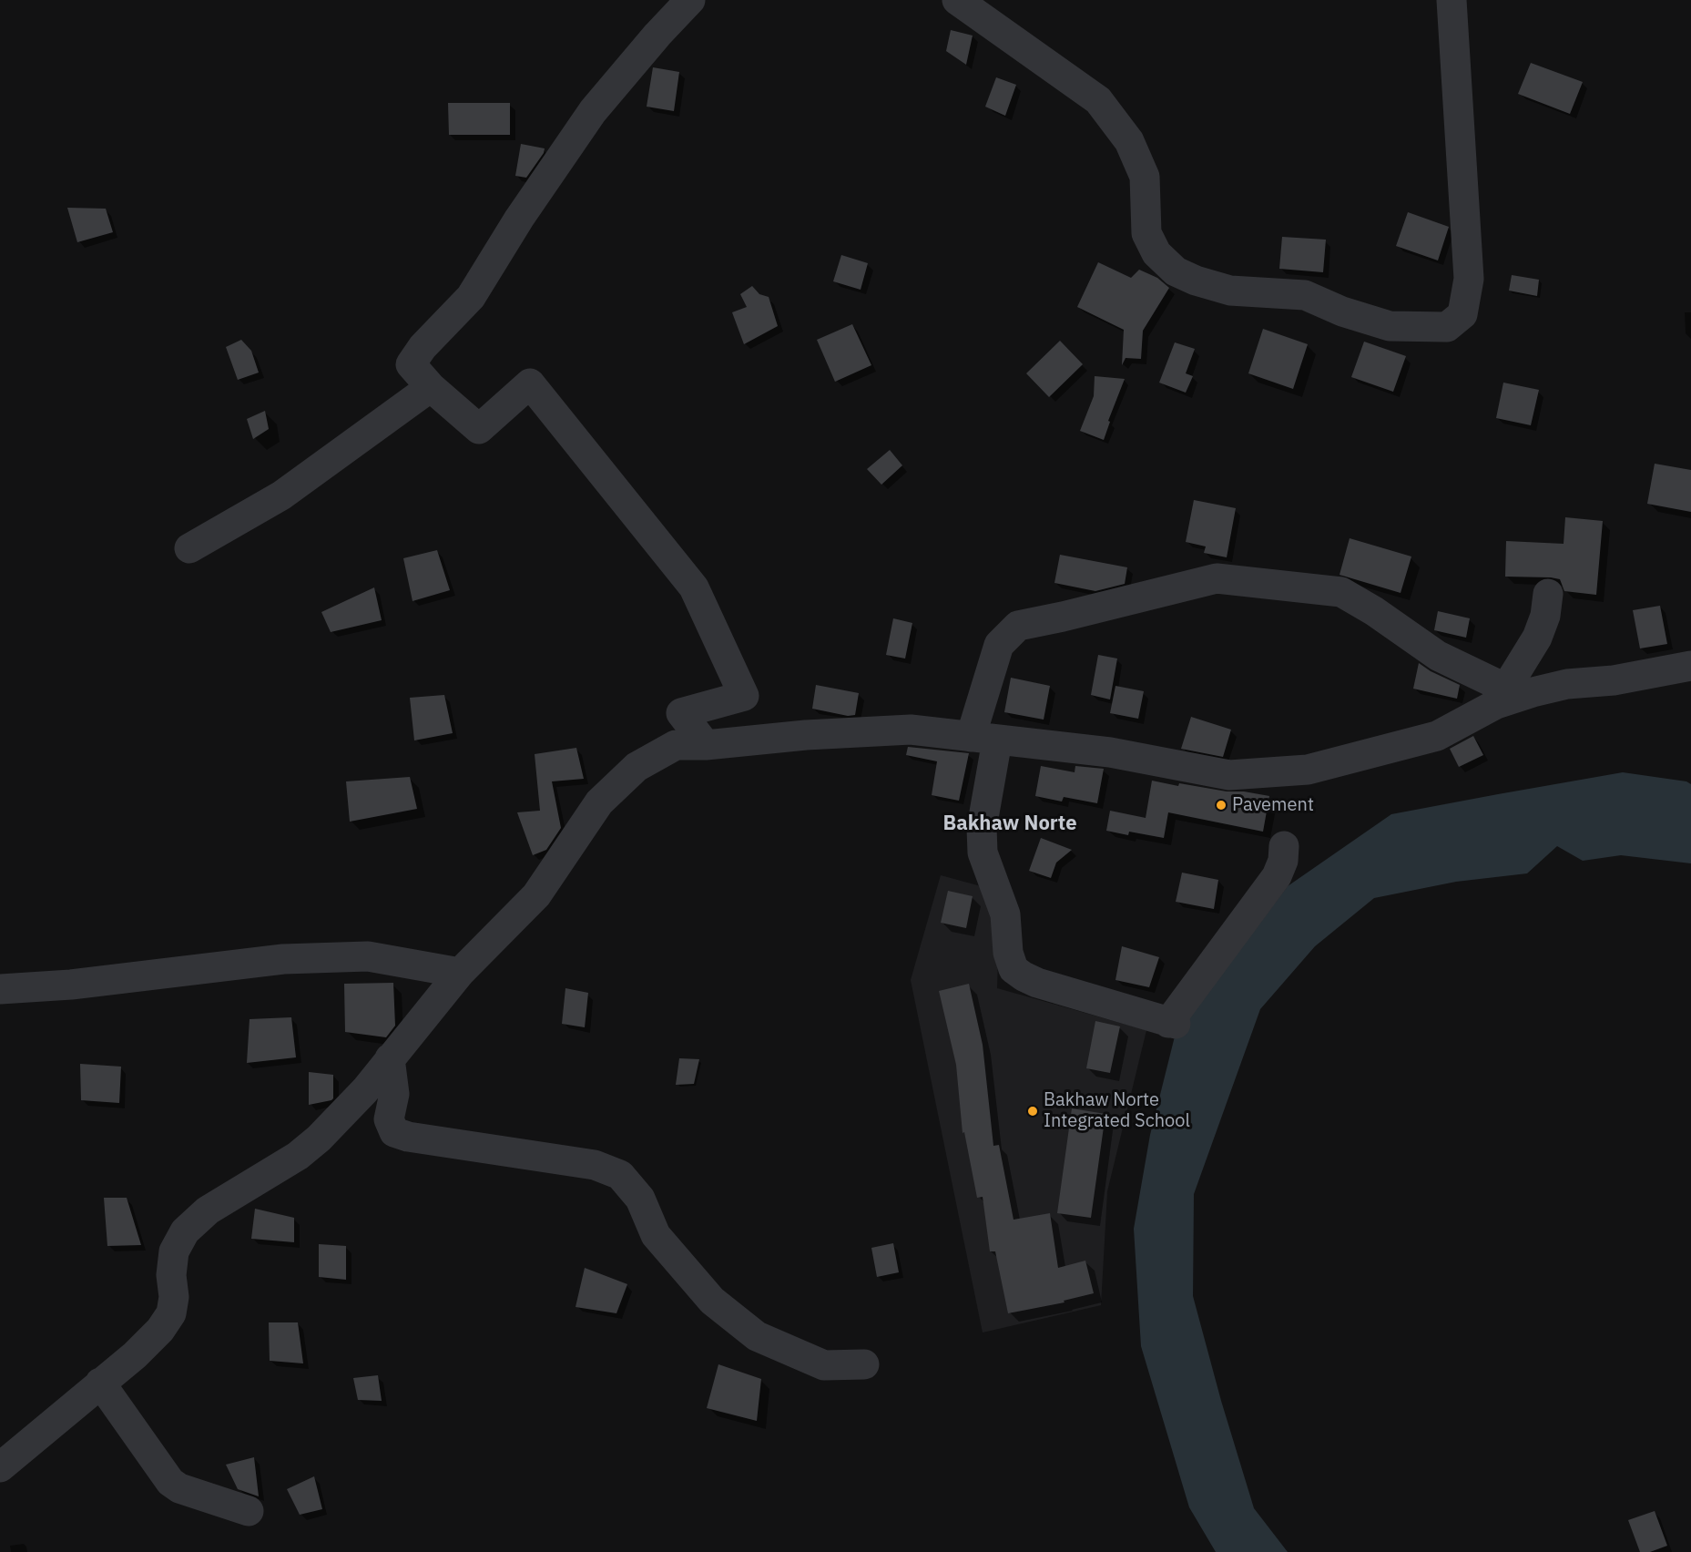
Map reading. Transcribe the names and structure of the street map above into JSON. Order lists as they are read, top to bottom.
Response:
{
  "districts": ["Bakhaw Norte"],
  "places": ["Pavement", "Bakhaw Norte Integrated School"]
}
